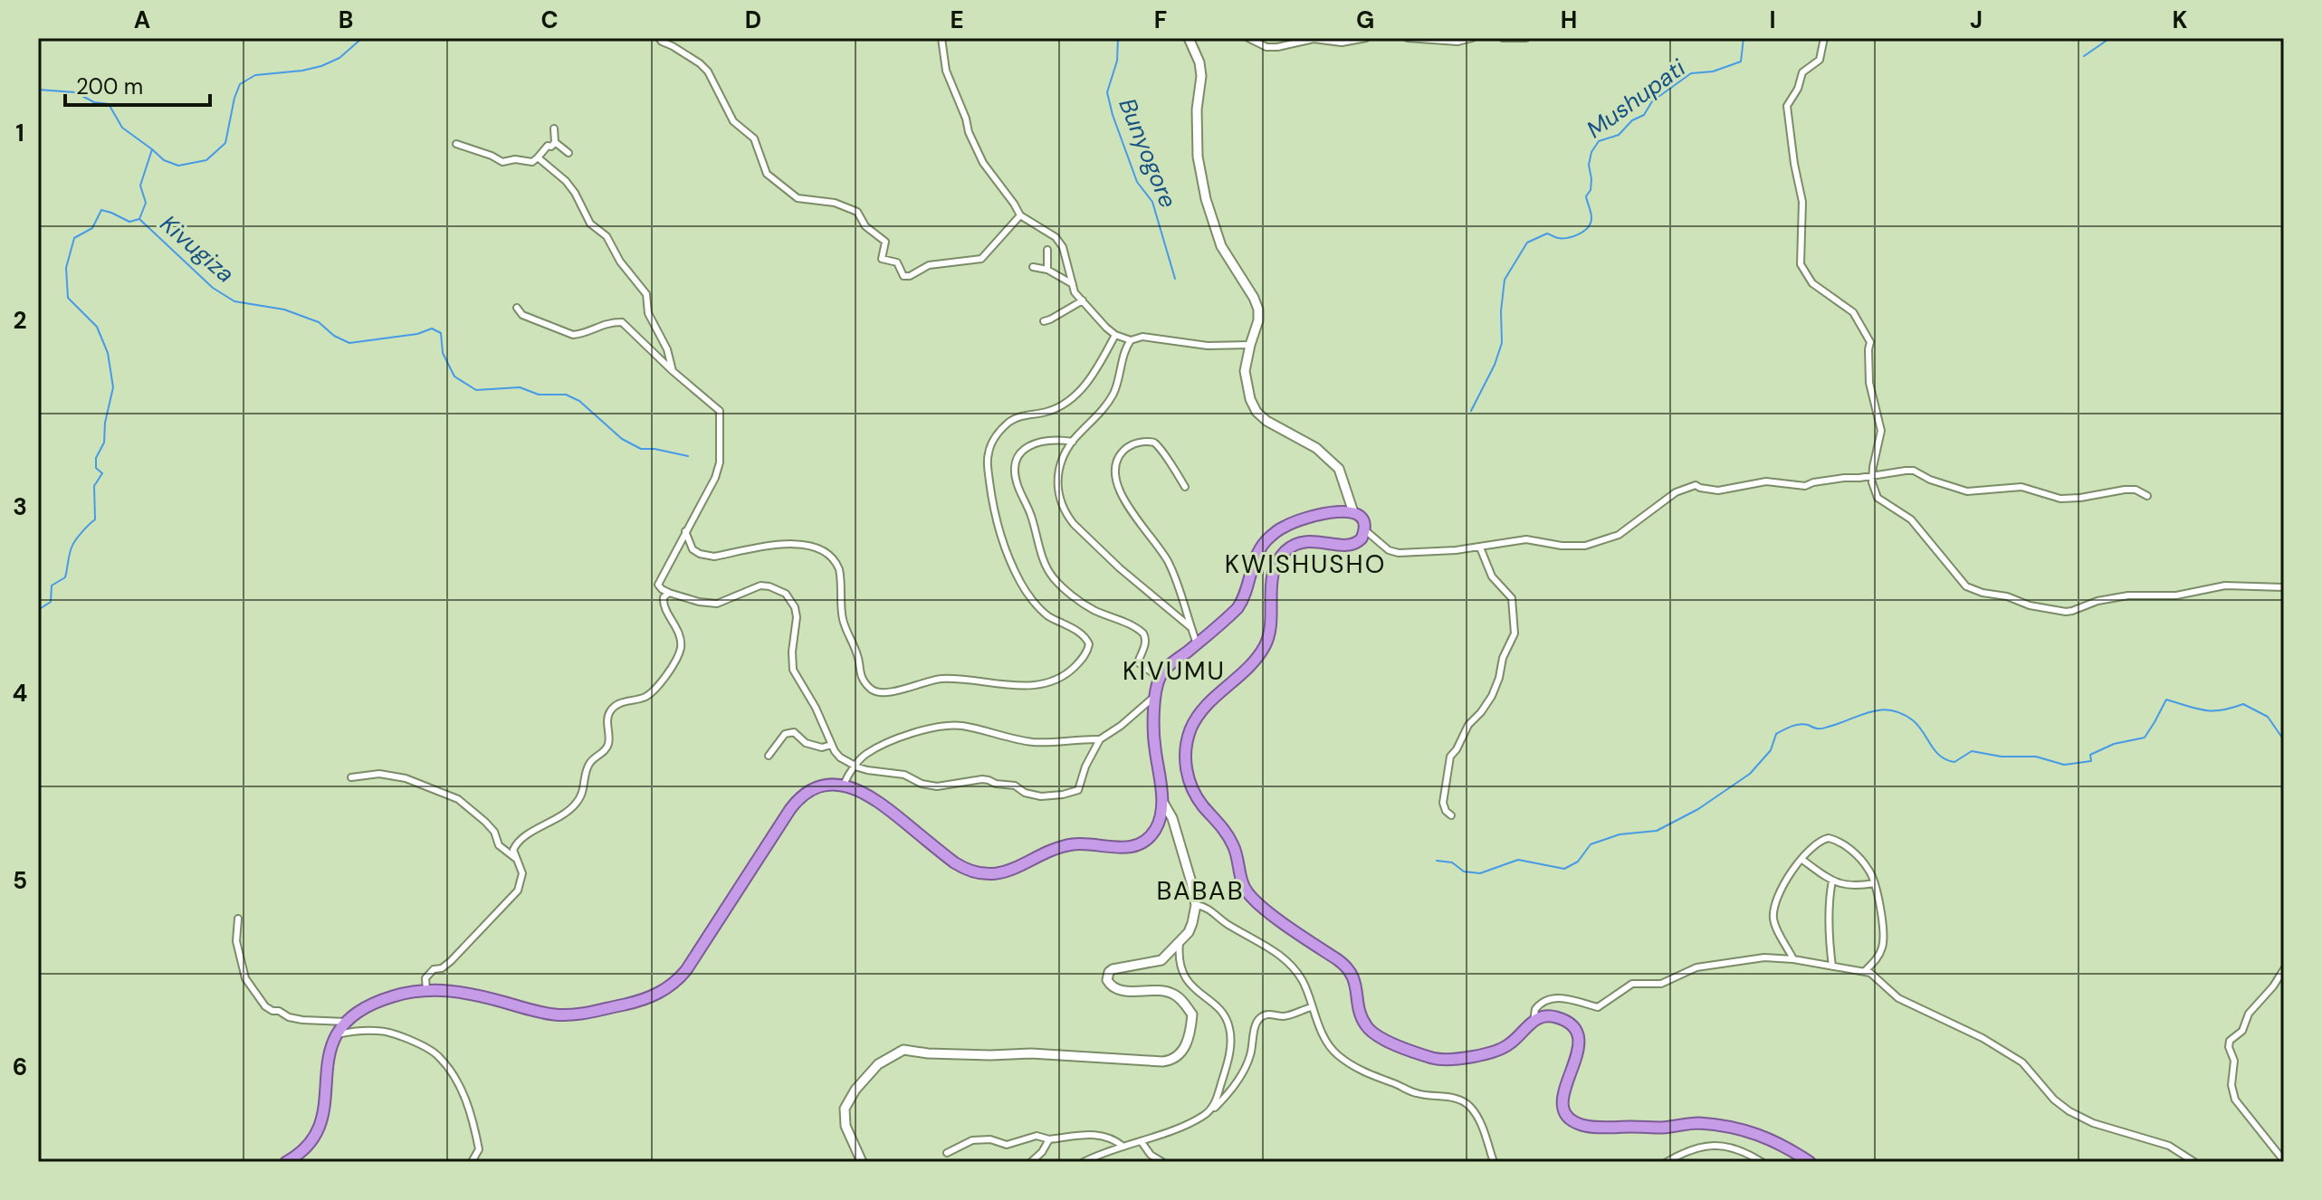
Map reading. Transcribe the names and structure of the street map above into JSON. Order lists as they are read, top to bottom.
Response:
{
  "districts": ["KWISHUSHO", "KIVUMU", "BABAB"],
  "water": ["Mushupati", "Bunyogore", "Kivugiza"],
  "scale_bar": "200 m",
  "grid": {
    "columns": [
      "A",
      "B",
      "C",
      "D",
      "E",
      "F",
      "G",
      "H",
      "I",
      "J",
      "K"
    ],
    "rows": [
      "1",
      "2",
      "3",
      "4",
      "5",
      "6"
    ]
  }
}
